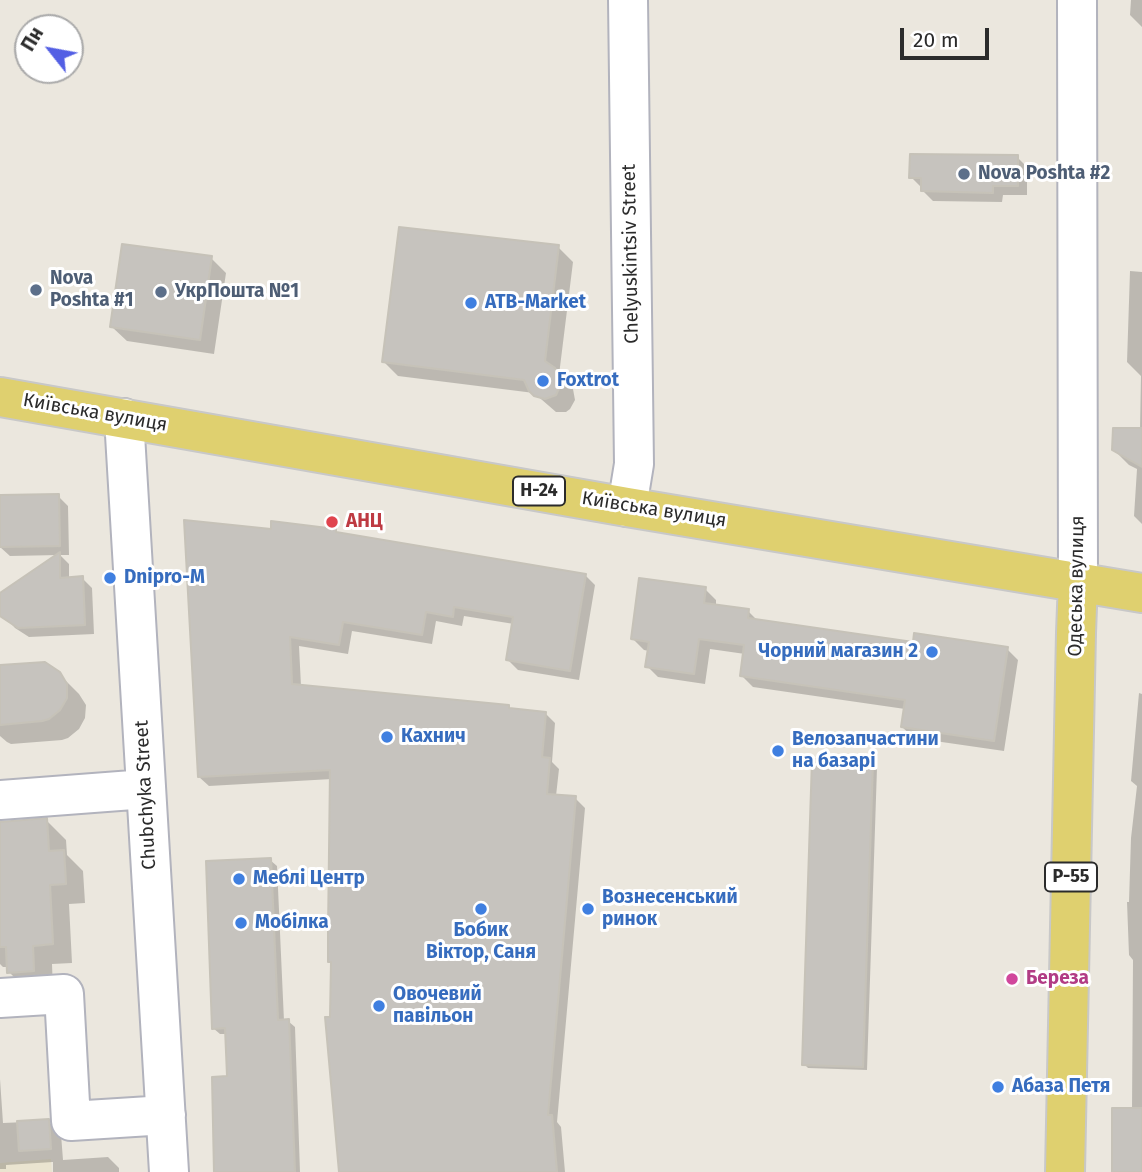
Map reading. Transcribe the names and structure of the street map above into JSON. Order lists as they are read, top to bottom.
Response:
{
  "streets": {
    "main road": [
      "Київська вулиця",
      "Н-24",
      "Одеська вулиця",
      "Р-55"
    ],
    "street": ["Chelyuskintsiv Street", "Chubchyka Street"]
  },
  "crossings": [
    ["Chelyuskintsiv Street", "Київська вулиця"],
    ["Київська вулиця", "Одеська вулиця"],
    ["Київська вулиця", "Chubchyka Street"]
  ],
  "places": [
    "Nova Poshta #2",
    "Nova Poshta #1",
    "УкрПошта №1",
    "ATB-Market",
    "Foxtrot",
    "АНЦ",
    "Dnipro-M",
    "Чорний магазин 2",
    "Кахнич",
    "Велозапчастини на базарі",
    "Меблі Центр",
    "Бобик Віктор, Саня",
    "Вознесенський ринок",
    "Мобілка",
    "Береза",
    "Овочевий павільон",
    "Абаза Петя"
  ],
  "scale_bar": "20 m",
  "north": "top left"
}
